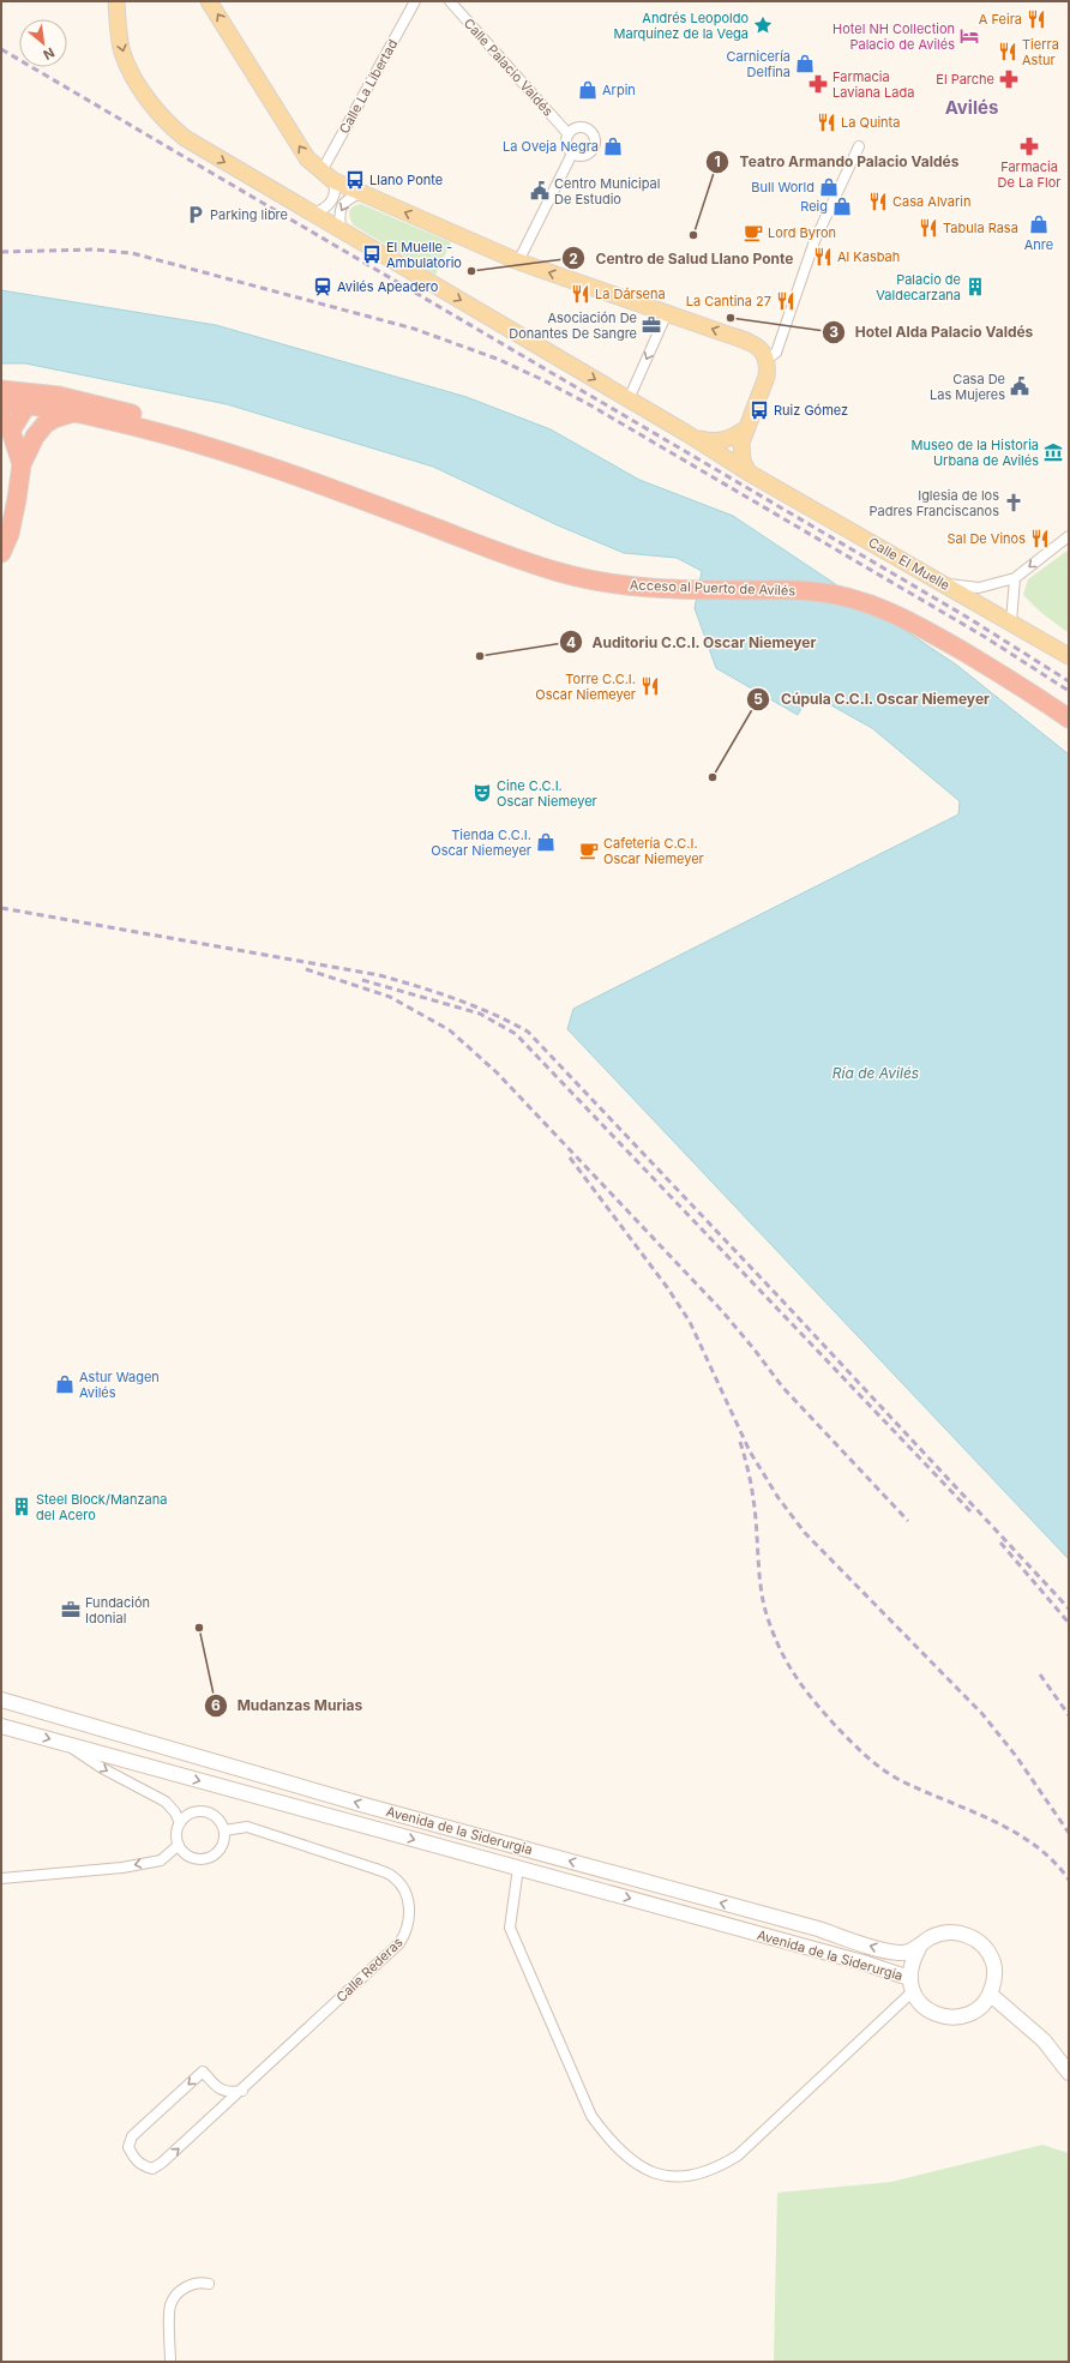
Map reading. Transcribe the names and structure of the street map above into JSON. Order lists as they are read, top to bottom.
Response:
{
  "streets": {
    "highway": ["Acceso al Puerto de Avilés"],
    "main road": ["Calle El Muelle"],
    "street": [
      "Calle Palacio Valdés",
      "Calle La Libertad",
      "Avenida de la Siderurgia",
      "Calle Rederas"
    ]
  },
  "districts": ["Avilés"],
  "water": ["Ría de Avilés"],
  "places": {
    "restaurant": [
      "A Feira",
      "Tierra Astur",
      "La Quinta",
      "Casa Alvarin",
      "Tabula Rasa",
      "Al Kasbah",
      "La Dársena",
      "La Cantina 27",
      "Sal De Vinos",
      "Torre C.C.I. Oscar Niemeyer"
    ],
    "place": ["Andrés Leopoldo Marquínez de la Vega"],
    "hotel": ["Hotel NH Collection Palacio de Avilés"],
    "shop": [
      "Carnicería Delfina",
      "Arpin",
      "La Oveja Negra",
      "Bull World",
      "Reig",
      "Anre",
      "Tienda C.C.I. Oscar Niemeyer",
      "Astur Wagen Avilés"
    ],
    "pharmacy": ["El Parche", "Farmacia Laviana Lada", "Farmacia De La Flor"],
    "bus stop": ["Llano Ponte", "El Muelle - Ambulatorio", "Ruiz Gómez"],
    "public building": ["Centro Municipal De Estudio", "Casa De Las Mujeres"],
    "parking": ["Parking libre"],
    "cafe": ["Lord Byron", "Cafetería C.C.I. Oscar Niemeyer"],
    "other": [
      "Teatro Armando Palacio Valdés",
      "Centro de Salud Llano Ponte",
      "Hotel Alda Palacio Valdés",
      "Auditoriu C.C.I. Oscar Niemeyer",
      "Cúpula C.C.I. Oscar Niemeyer",
      "Mudanzas Murias"
    ],
    "station": ["Avilés Apeadero"],
    "building": ["Palacio de Valdecarzana", "Steel Block/Manzana del Acero"],
    "office": ["Asociación De Donantes De Sangre", "Fundación Idonial"],
    "museum": ["Museo de la Historia Urbana de Avilés"],
    "church": ["Iglesia de los Padres Franciscanos"],
    "theatre": ["Cine C.C.I. Oscar Niemeyer"]
  },
  "north": "bottom right"
}
